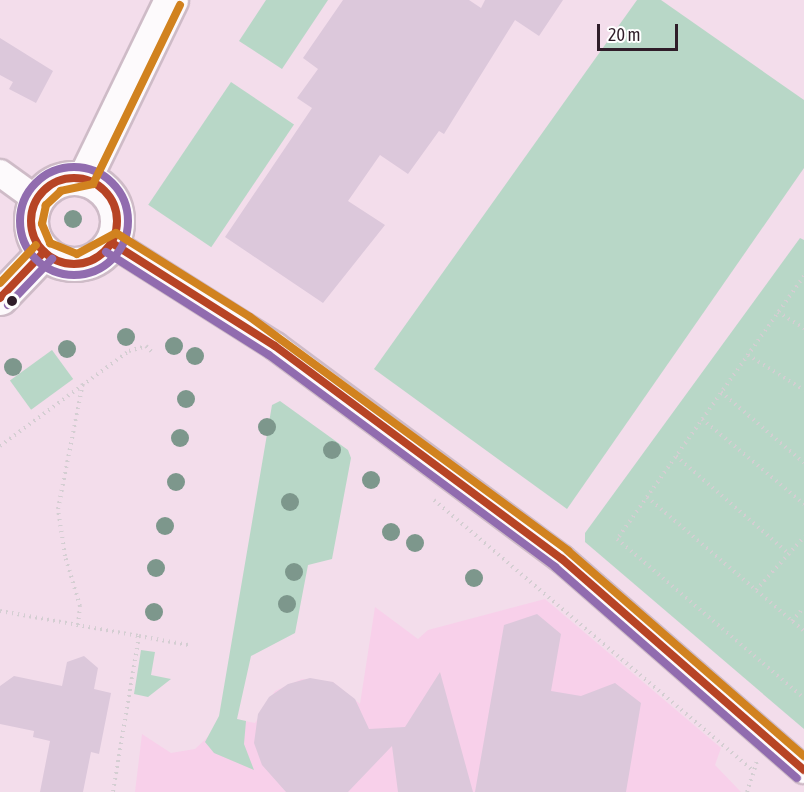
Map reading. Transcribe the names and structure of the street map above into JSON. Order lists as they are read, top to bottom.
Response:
{
  "scale_bar": "20 m"
}
